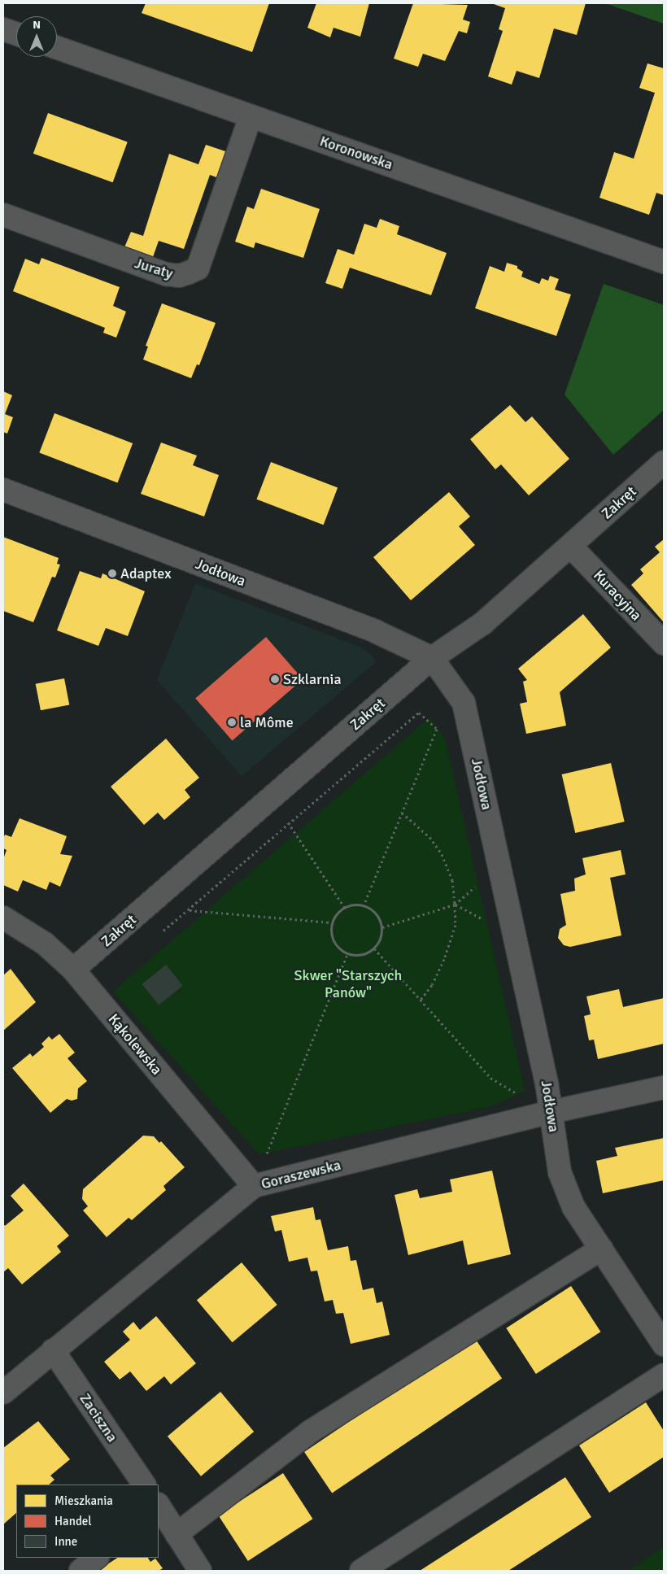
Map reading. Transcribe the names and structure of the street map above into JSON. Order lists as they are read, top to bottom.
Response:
{
  "streets": {
    "street": [
      "Koronowska",
      "Juraty",
      "Zakręt",
      "Jodłowa",
      "Kuracyjna",
      "Kąkolewska",
      "Goraszewska",
      "Zaciszna"
    ]
  },
  "crossings": [
    ["Koronowska", "Juraty"],
    ["Zakręt", "Jodłowa"],
    ["Zakręt", "Kuracyjna"],
    ["Zakręt", "Kąkolewska"],
    ["Jodłowa", "Goraszewska"],
    ["Kąkolewska", "Goraszewska"],
    ["Goraszewska", "Zaciszna"]
  ],
  "parks": ["Skwer \"Starszych Panów\""],
  "places": ["Adaptex", "Szklarnia", "la Môme"],
  "legend": ["Mieszkania", "Handel", "Inne"],
  "north": "top"
}
